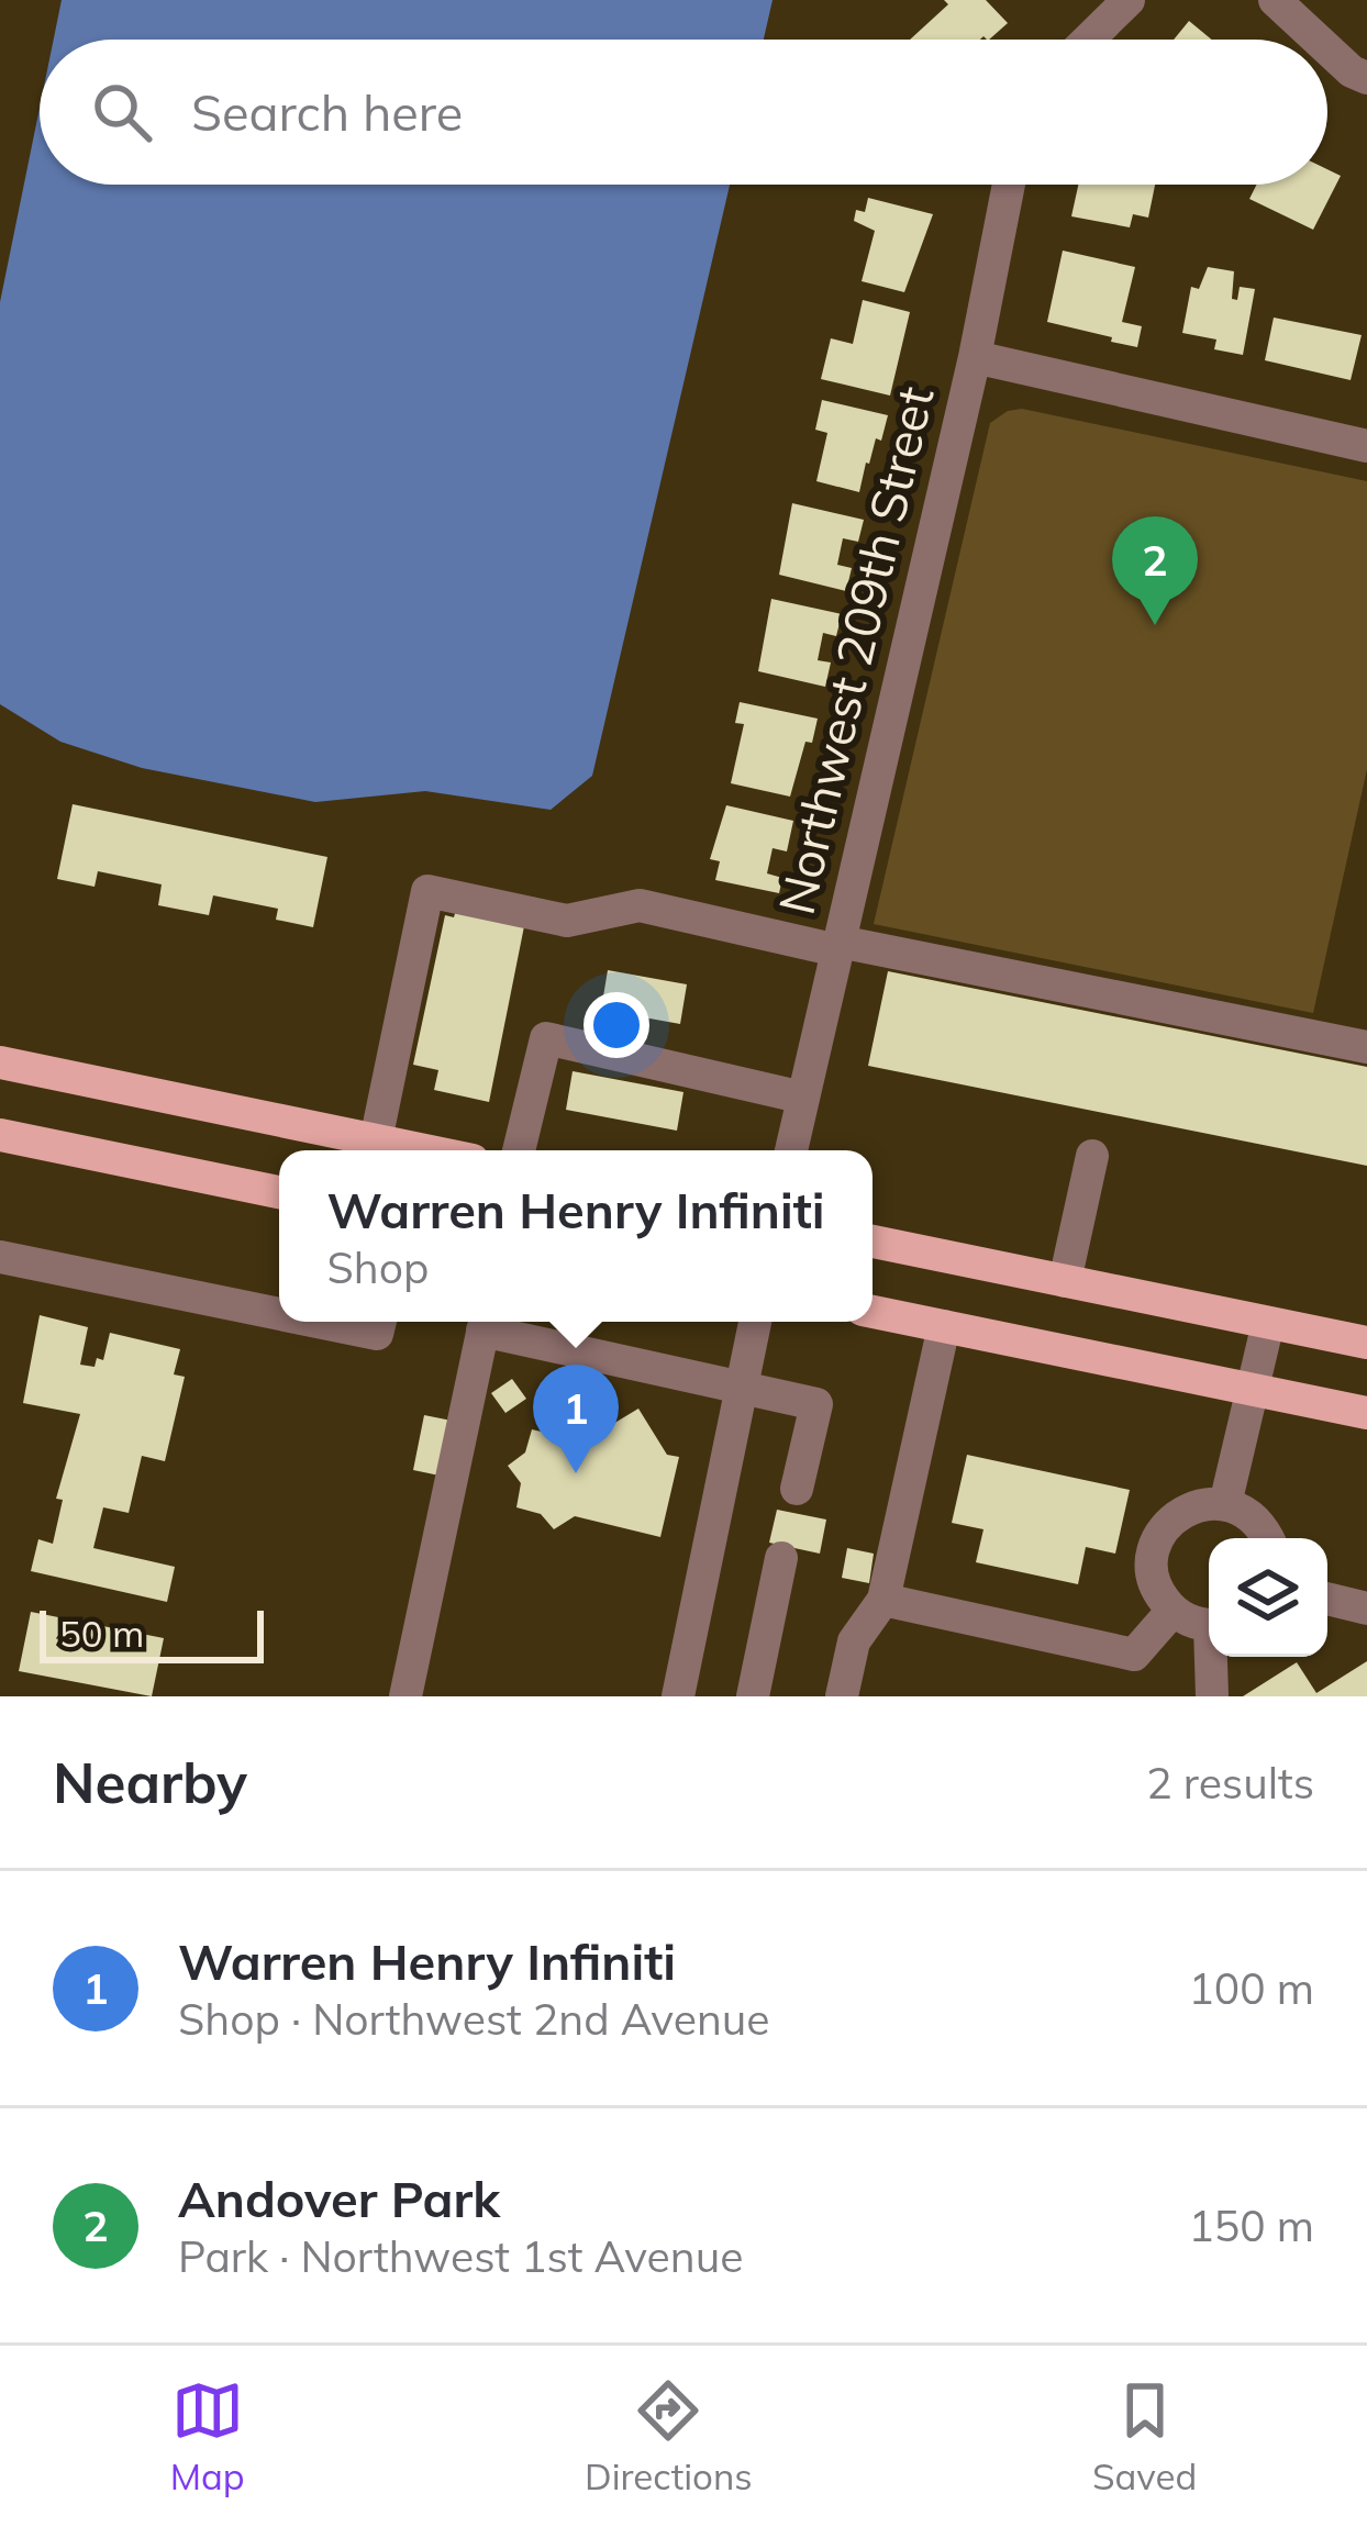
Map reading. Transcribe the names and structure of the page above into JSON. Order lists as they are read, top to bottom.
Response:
{
  "streets": {
    "street": ["Northwest 209th Street"]
  },
  "scale_bar": "50 m",
  "page": {
    "search": "Search here",
    "pins": ["2", "1"],
    "popup": ["Warren Henry Infiniti", "Shop"],
    "scale": "50 m",
    "heading": ["Nearby", "2 results"],
    "list": [
      {
        "mark": "1",
        "name": "Warren Henry Infiniti",
        "note": "Shop · Northwest 2nd Avenue",
        "value": "100 m"
      },
      {
        "mark": "2",
        "name": "Andover Park",
        "note": "Park · Northwest 1st Avenue",
        "value": "150 m"
      }
    ],
    "nav": ["Map", "Directions", "Saved"]
  }
}
